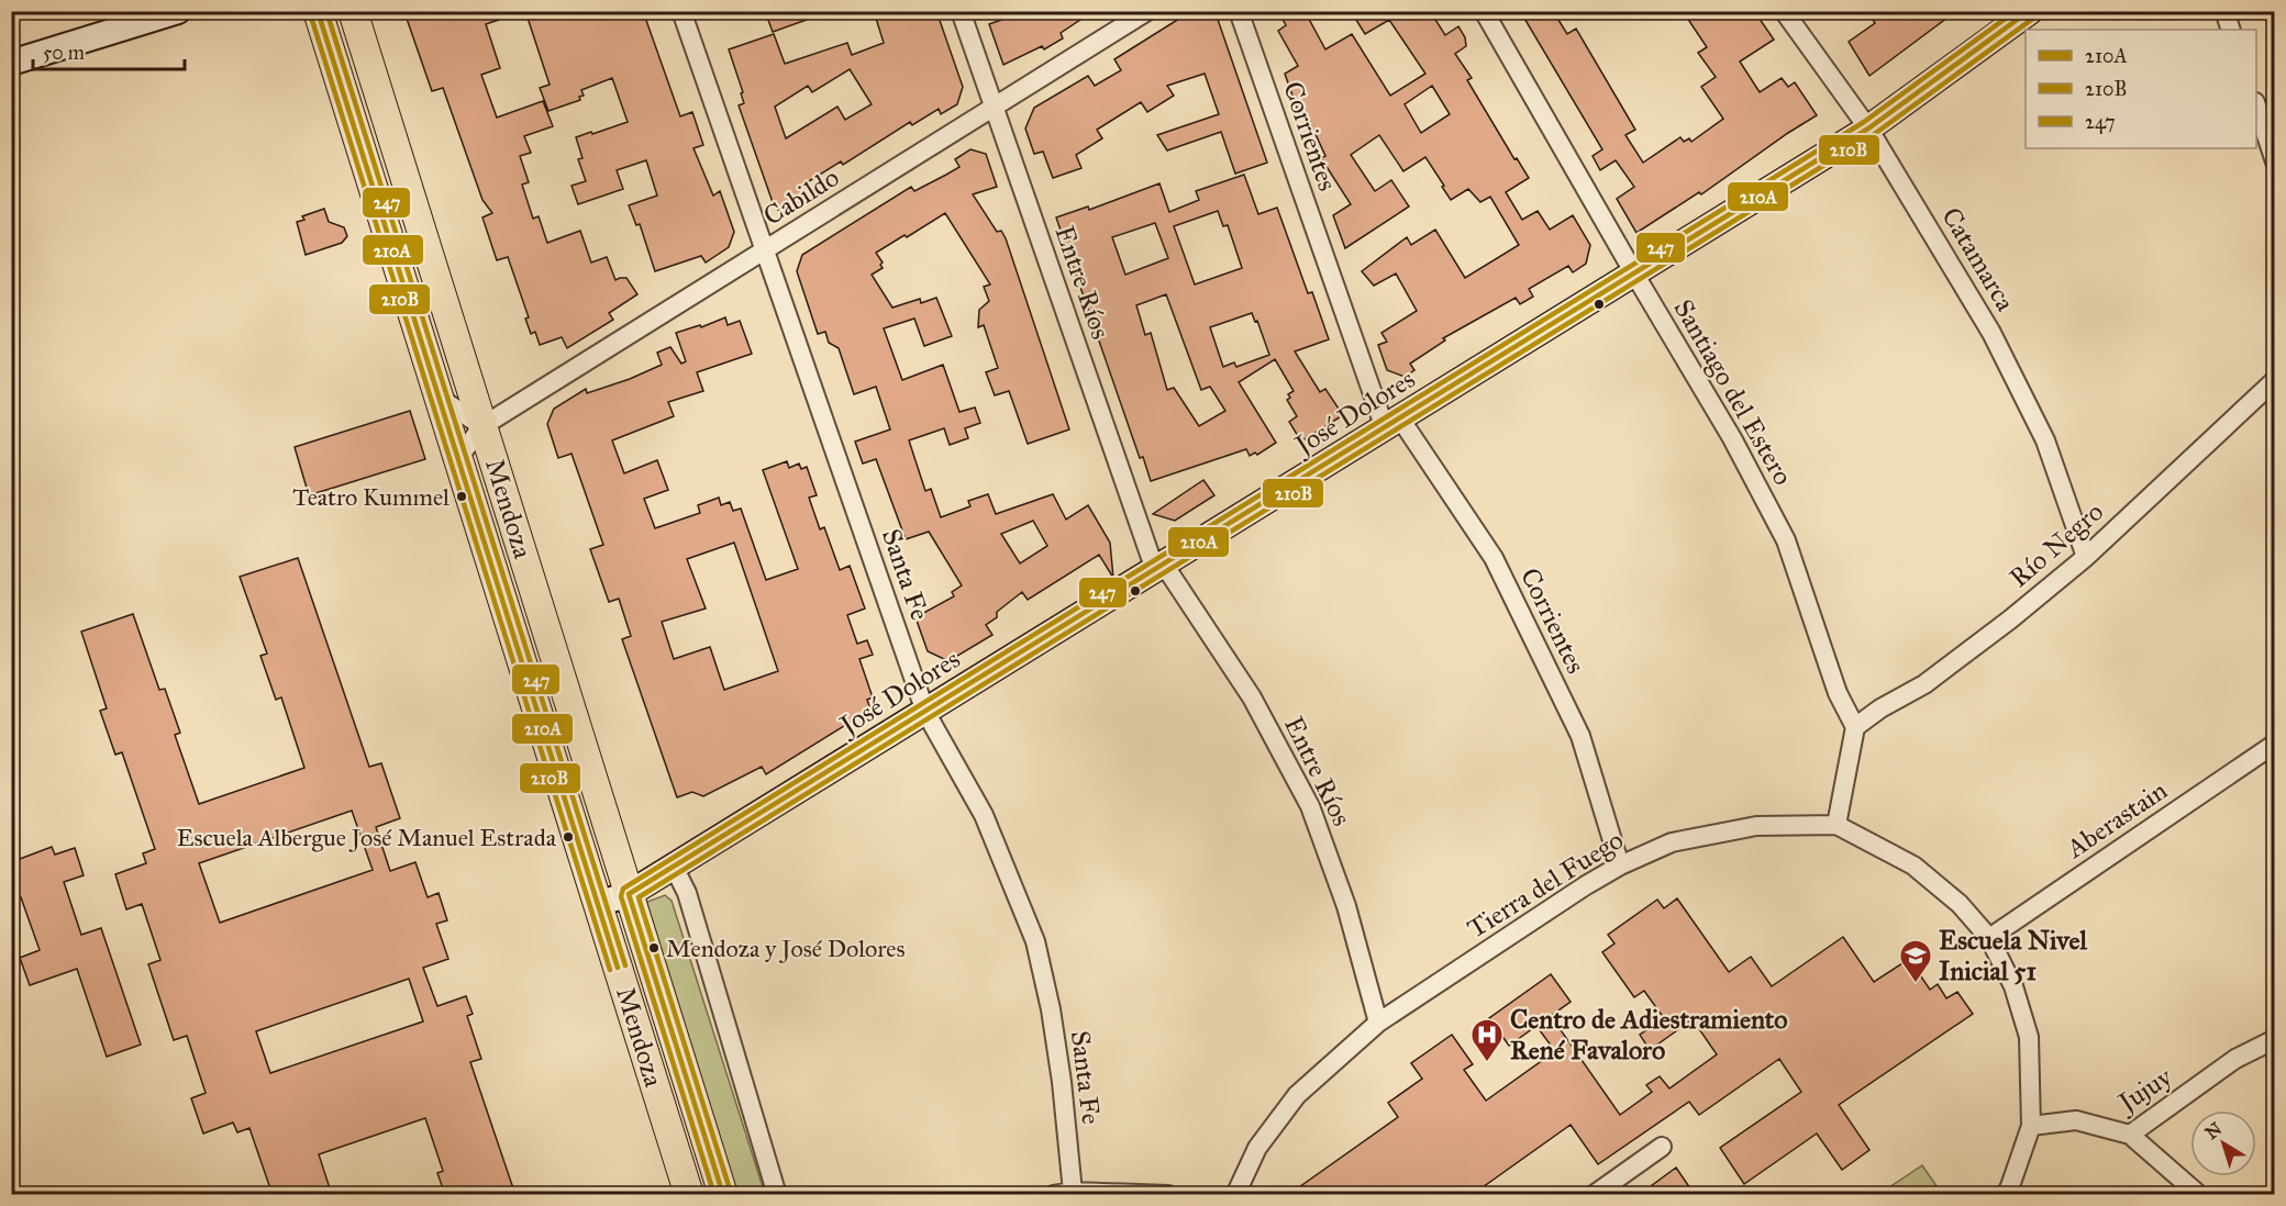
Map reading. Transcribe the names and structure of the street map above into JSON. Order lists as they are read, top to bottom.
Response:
{
  "streets": {
    "main road": ["Mendoza"],
    "street": [
      "Corrientes",
      "Cabildo",
      "Catamarca",
      "Entre Ríos",
      "Santiago del Estero",
      "José Dolores",
      "Río Negro",
      "Santa Fe",
      "Aberastain",
      "Tierra del Fuego",
      "Jujuy"
    ]
  },
  "crossings": [
    ["Corrientes", "José Dolores"],
    ["Corrientes", "Tierra del Fuego"],
    ["Cabildo", "Entre Ríos"],
    ["Cabildo", "Mendoza"],
    ["Cabildo", "Santa Fe"],
    ["Catamarca", "José Dolores"],
    ["Catamarca", "Río Negro"],
    ["Entre Ríos", "José Dolores"],
    ["Entre Ríos", "Tierra del Fuego"],
    ["Santiago del Estero", "José Dolores"],
    ["Santiago del Estero", "Río Negro"],
    ["José Dolores", "Mendoza"],
    ["José Dolores", "Santa Fe"],
    ["Aberastain", "Tierra del Fuego"],
    ["Tierra del Fuego", "Jujuy"]
  ],
  "places": {
    "other": ["Teatro Kummel", "Escuela Albergue José Manuel Estrada", "Mendoza y José Dolores"],
    "school or university": ["Escuela Nivel Inicial 51"],
    "hospital": ["Centro de Adiestramiento René Favaloro"]
  },
  "lines": ["transit line 210A", "transit line 247", "transit line 210B"],
  "legend": ["210A", "210B", "247"],
  "scale_bar": "50 m",
  "north": "top left"
}
